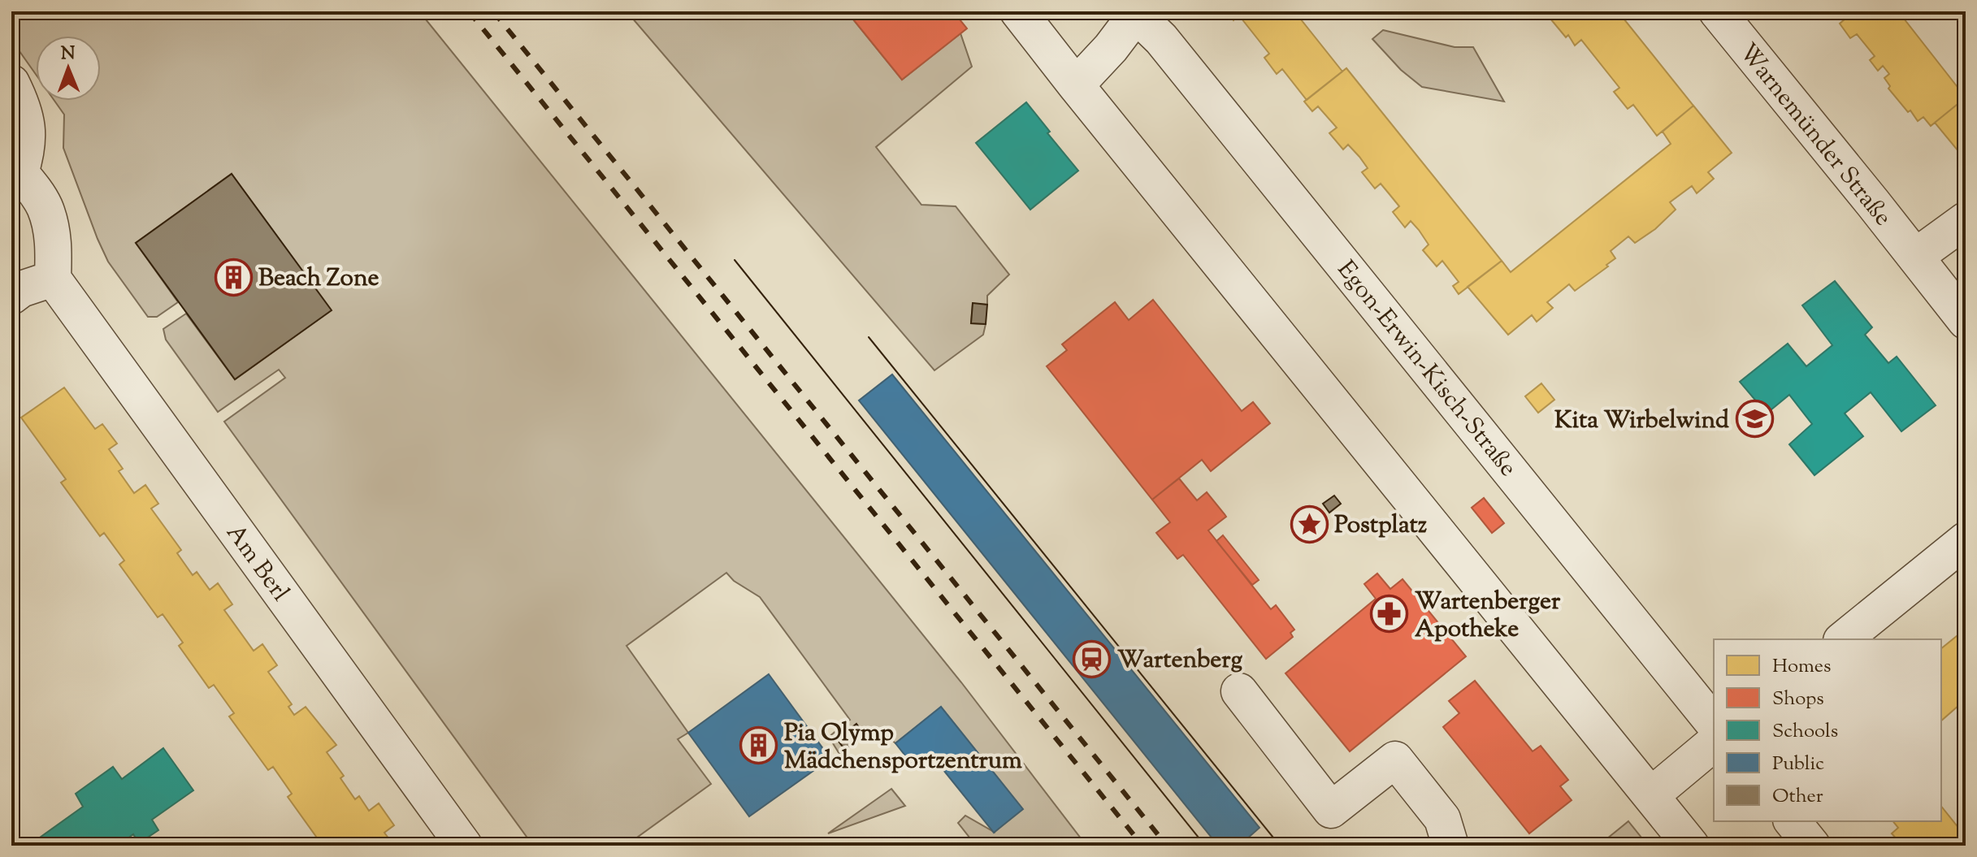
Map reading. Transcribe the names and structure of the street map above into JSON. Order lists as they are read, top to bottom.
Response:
{
  "streets": {
    "street": ["Warnemünder Straße", "Egon-Erwin-Kisch-Straße", "Am Berl"]
  },
  "places": {
    "building": ["Beach Zone", "Pia Olymp Mädchensportzentrum"],
    "school or university": ["Kita Wirbelwind"],
    "place": ["Postplatz"],
    "pharmacy": ["Wartenberger Apotheke"],
    "station": ["Wartenberg"]
  },
  "legend": [
    "Homes",
    "Shops",
    "Schools",
    "Public",
    "Other"
  ],
  "north": "top"
}
